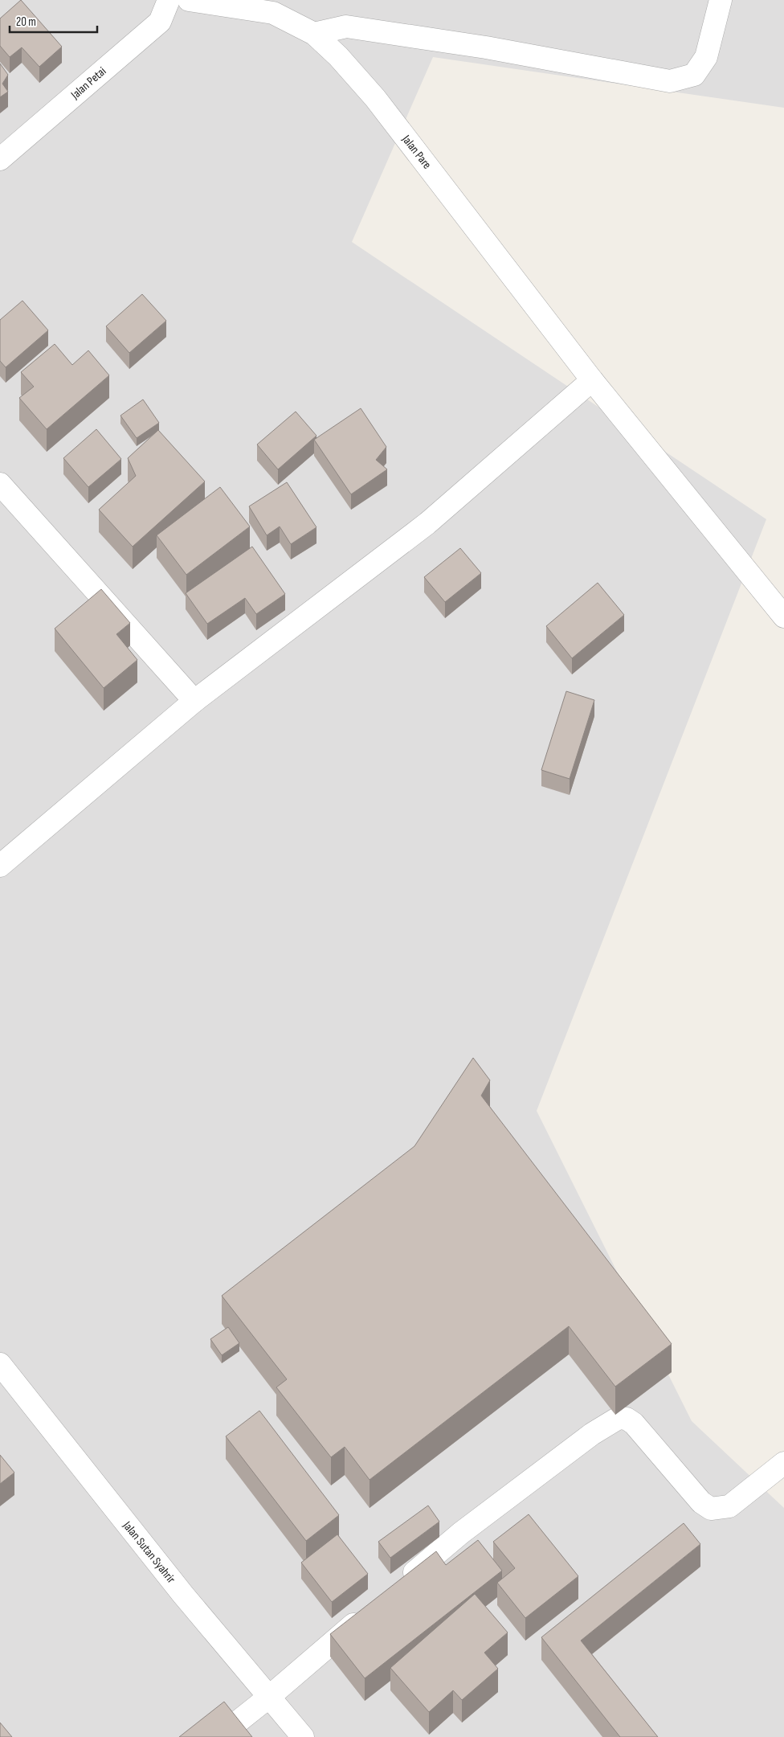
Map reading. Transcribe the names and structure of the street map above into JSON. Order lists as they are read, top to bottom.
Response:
{
  "streets": {
    "street": ["Jalan Petai", "Jalan Pare", "Jalan Sutan Syahrir"]
  },
  "scale_bar": "20 m"
}
